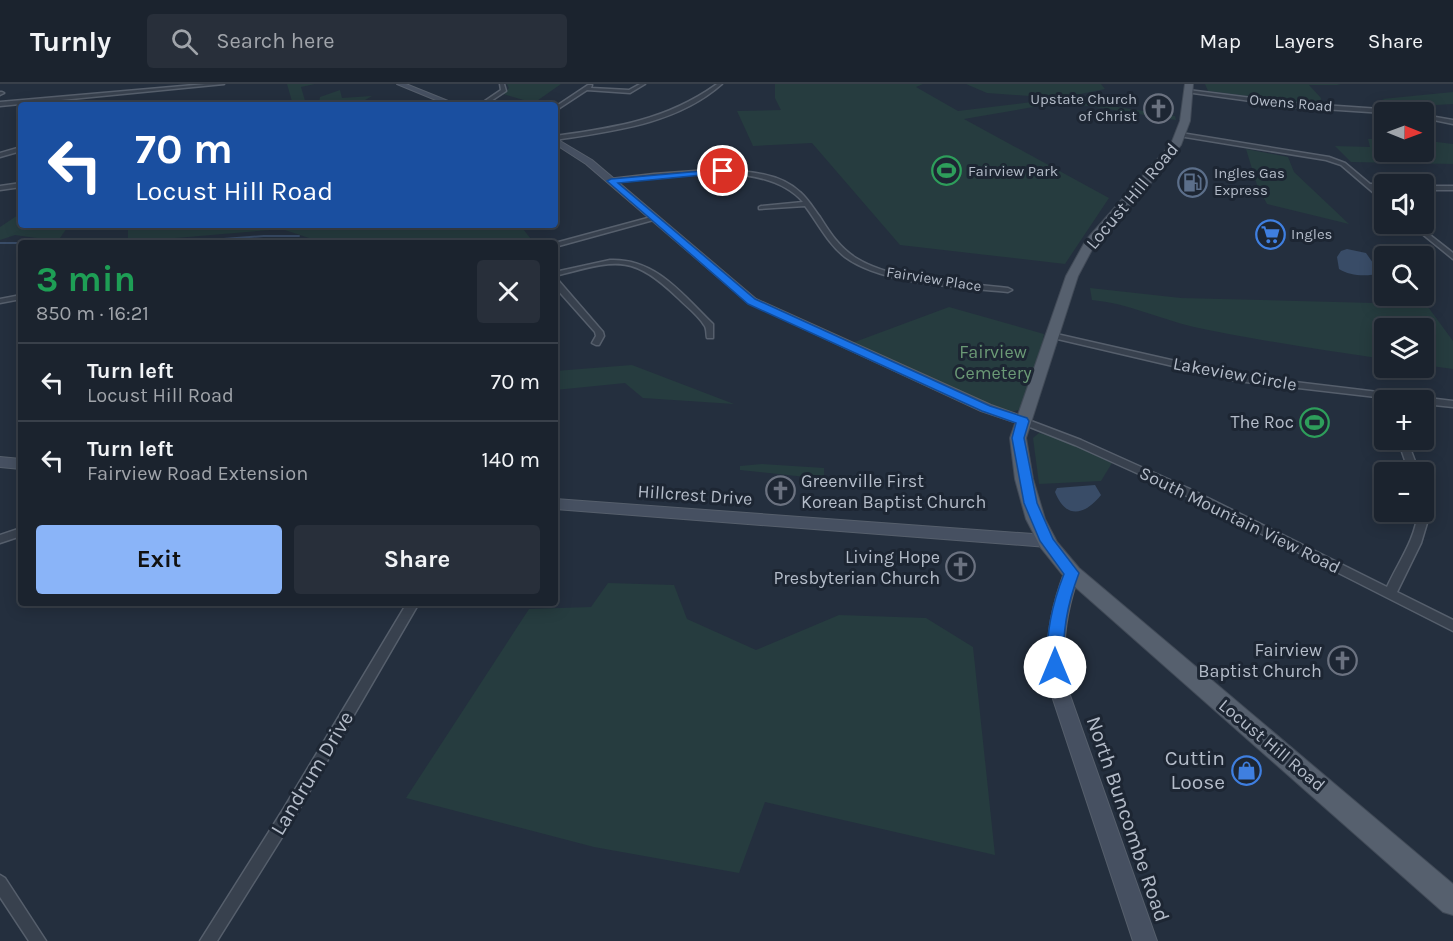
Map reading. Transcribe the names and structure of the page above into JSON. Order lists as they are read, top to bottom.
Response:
{
  "streets": {
    "main road": ["Locust Hill Road"],
    "street": [
      "Owens Road",
      "Fairview Place",
      "Lakeview Circle",
      "Hillcrest Drive",
      "South Mountain View Road",
      "Landrum Drive",
      "North Buncombe Road"
    ]
  },
  "crossings": [
    ["Owens Road", "Locust Hill Road"],
    ["Locust Hill Road", "Lakeview Circle"],
    ["Locust Hill Road", "Hillcrest Drive"],
    ["Locust Hill Road", "South Mountain View Road"],
    ["Locust Hill Road", "North Buncombe Road"]
  ],
  "parks": ["Fairview Cemetery"],
  "places": {
    "church": [
      "Upstate Church of Christ",
      "Greenville First Korean Baptist Church",
      "Living Hope Presbyterian Church",
      "Fairview Baptist Church"
    ],
    "sports": ["Fairview Park", "The Roc"],
    "fuel station": ["Ingles Gas Express"],
    "supermarket": ["Ingles"],
    "shop": ["Cuttin Loose"]
  },
  "north": "right",
  "page": {
    "header": "Turnly",
    "search": "Search here",
    "nav": ["Map", "Layers", "Share"],
    "map_buttons": ["+", "−"],
    "turn": ["70 m", "Locust Hill Road"],
    "heading": ["3 min", "850 m · 16:21"],
    "list": [
      {
        "name": "Turn left",
        "note": "Locust Hill Road",
        "value": "70 m"
      },
      {
        "name": "Turn left",
        "note": "Fairview Road Extension",
        "value": "140 m"
      }
    ],
    "buttons": ["Exit", "Share"]
  }
}
